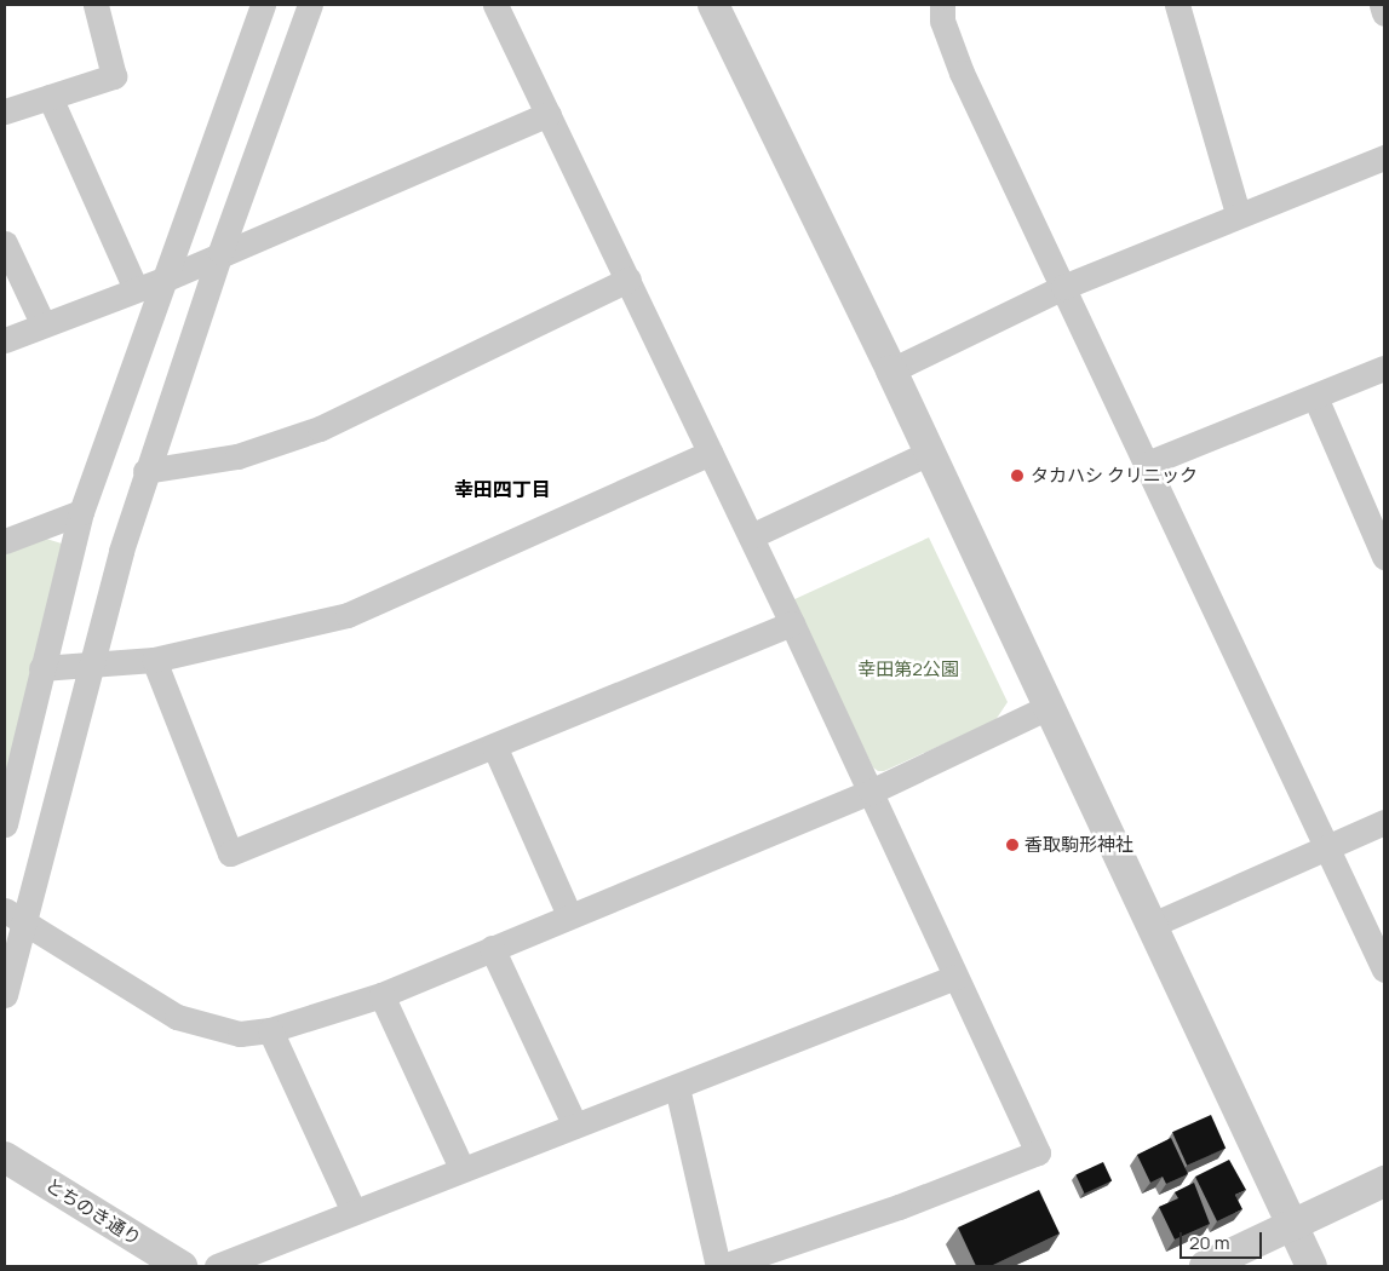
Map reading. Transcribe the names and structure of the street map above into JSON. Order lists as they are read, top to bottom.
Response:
{
  "streets": {
    "street": ["とちのき通り"]
  },
  "districts": ["幸田四丁目"],
  "parks": ["幸田第2公園"],
  "places": ["タカハシ クリニック", "香取駒形神社"],
  "scale_bar": "20 m"
}
